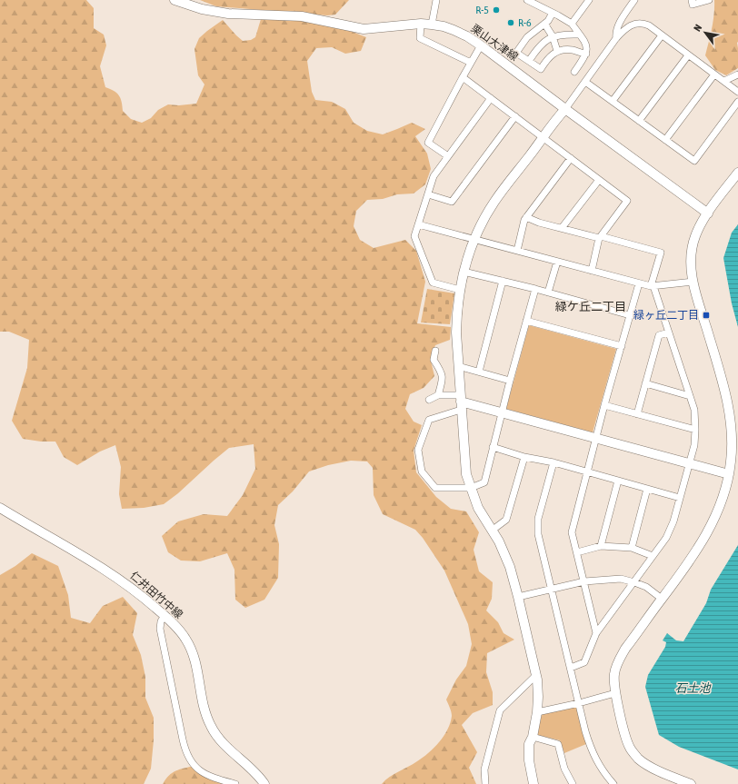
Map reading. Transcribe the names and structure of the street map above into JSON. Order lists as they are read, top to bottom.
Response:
{
  "streets": {
    "street": ["栗山大津線", "仁井田竹中線"]
  },
  "districts": ["緑ケ丘二丁目"],
  "water": ["石土池"],
  "places": {
    "other": ["R-5", "R-6"],
    "transit": ["緑ヶ丘二丁目"]
  },
  "north": "top left"
}
